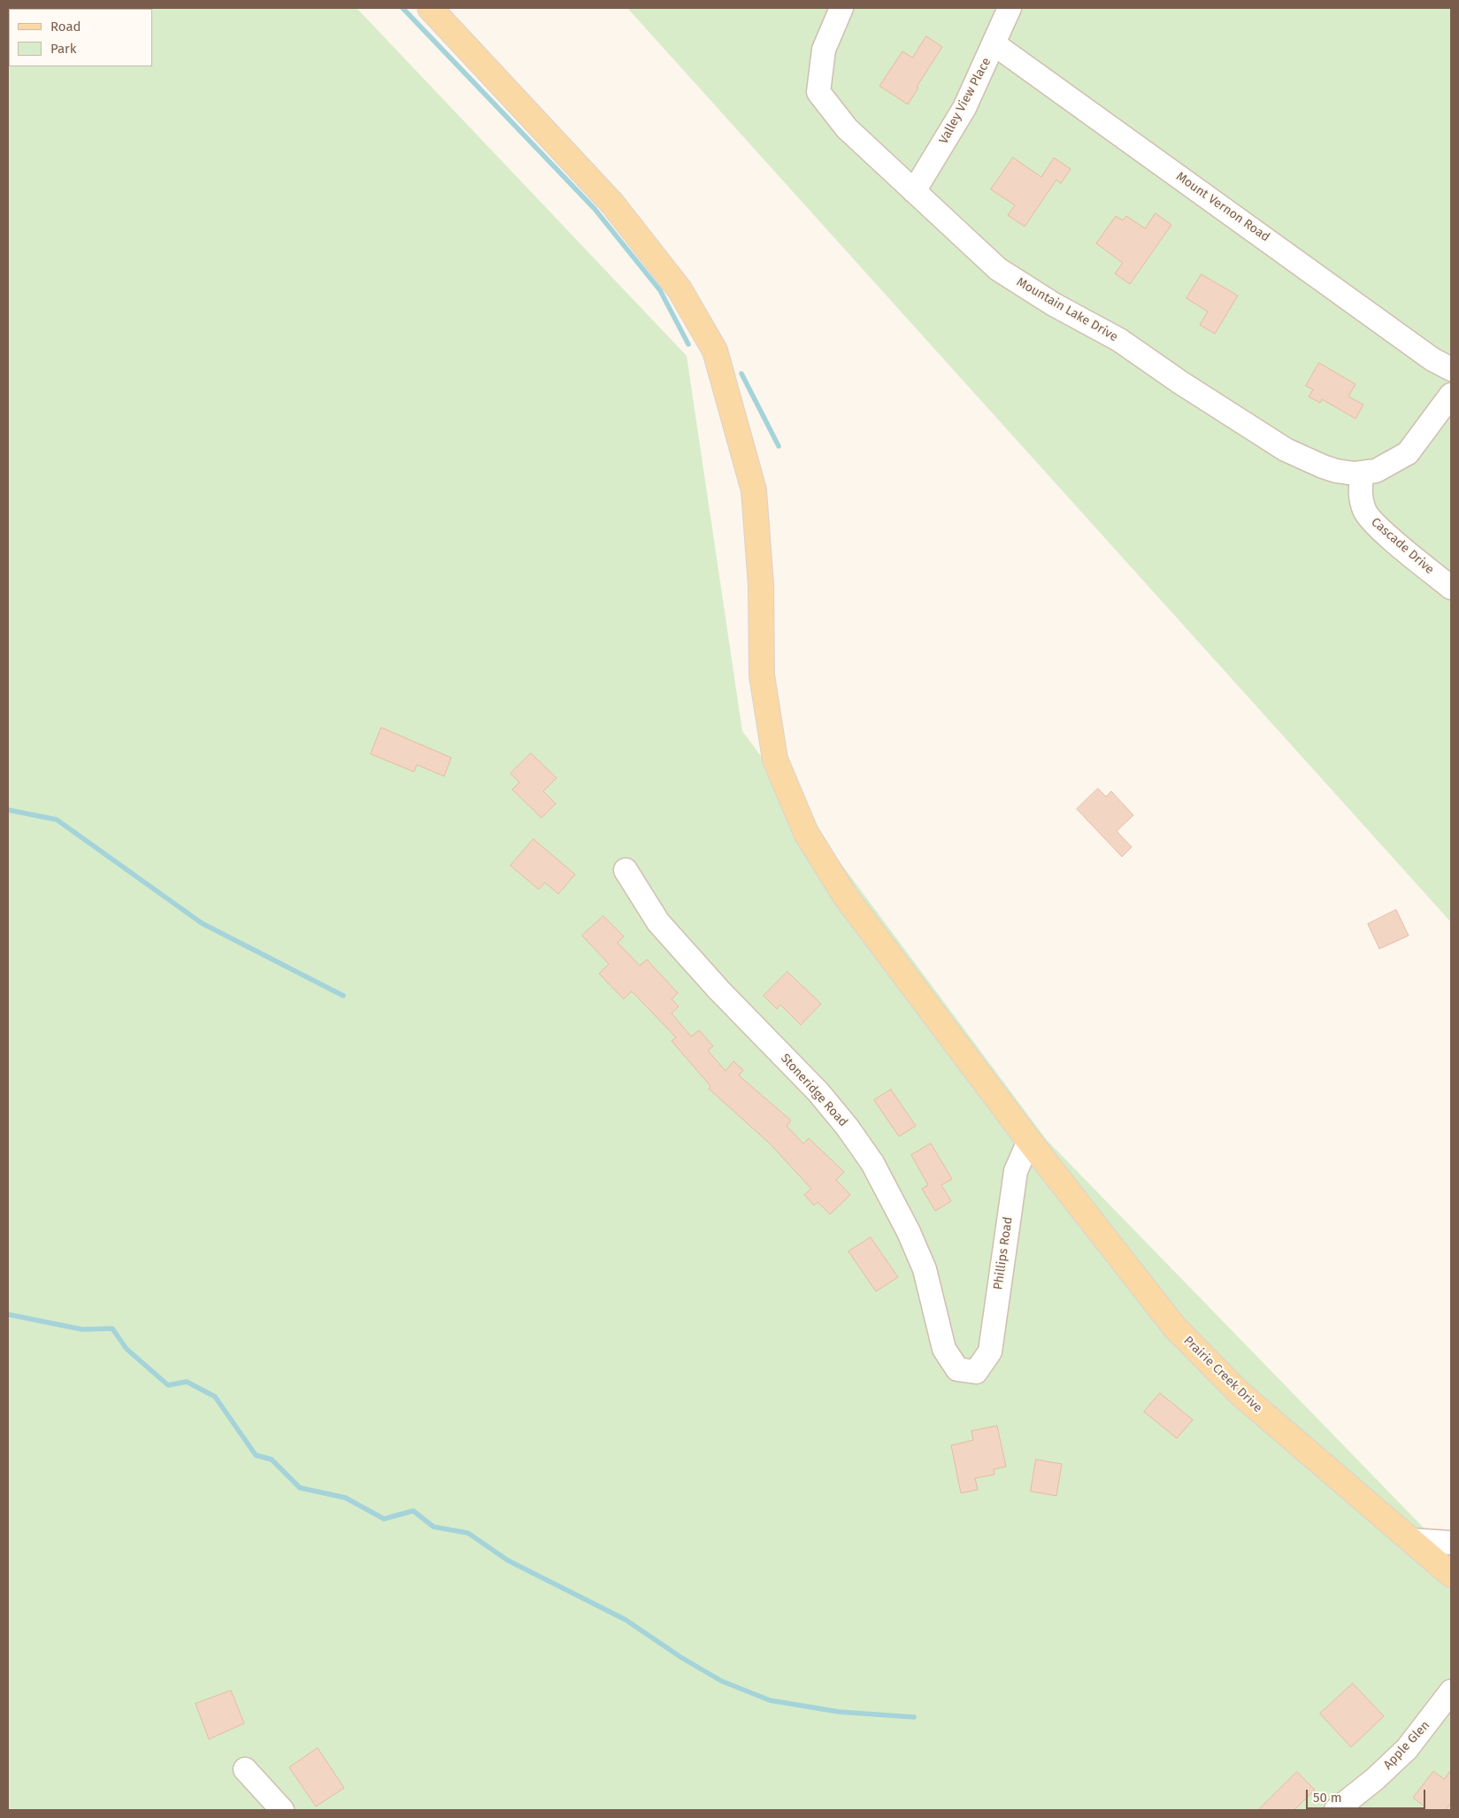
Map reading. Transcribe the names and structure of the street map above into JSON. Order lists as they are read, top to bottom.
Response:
{
  "streets": {
    "main road": ["Prairie Creek Drive"],
    "street": [
      "Valley View Place",
      "Mount Vernon Road",
      "Mountain Lake Drive",
      "Cascade Drive",
      "Stoneridge Road",
      "Phillips Road",
      "Apple Glen"
    ]
  },
  "crossings": [
    ["Valley View Place", "Mount Vernon Road"],
    ["Valley View Place", "Mountain Lake Drive"],
    ["Mountain Lake Drive", "Cascade Drive"],
    ["Stoneridge Road", "Phillips Road"],
    ["Phillips Road", "Prairie Creek Drive"]
  ],
  "legend": ["Road", "Park"],
  "scale_bar": "50 m"
}
